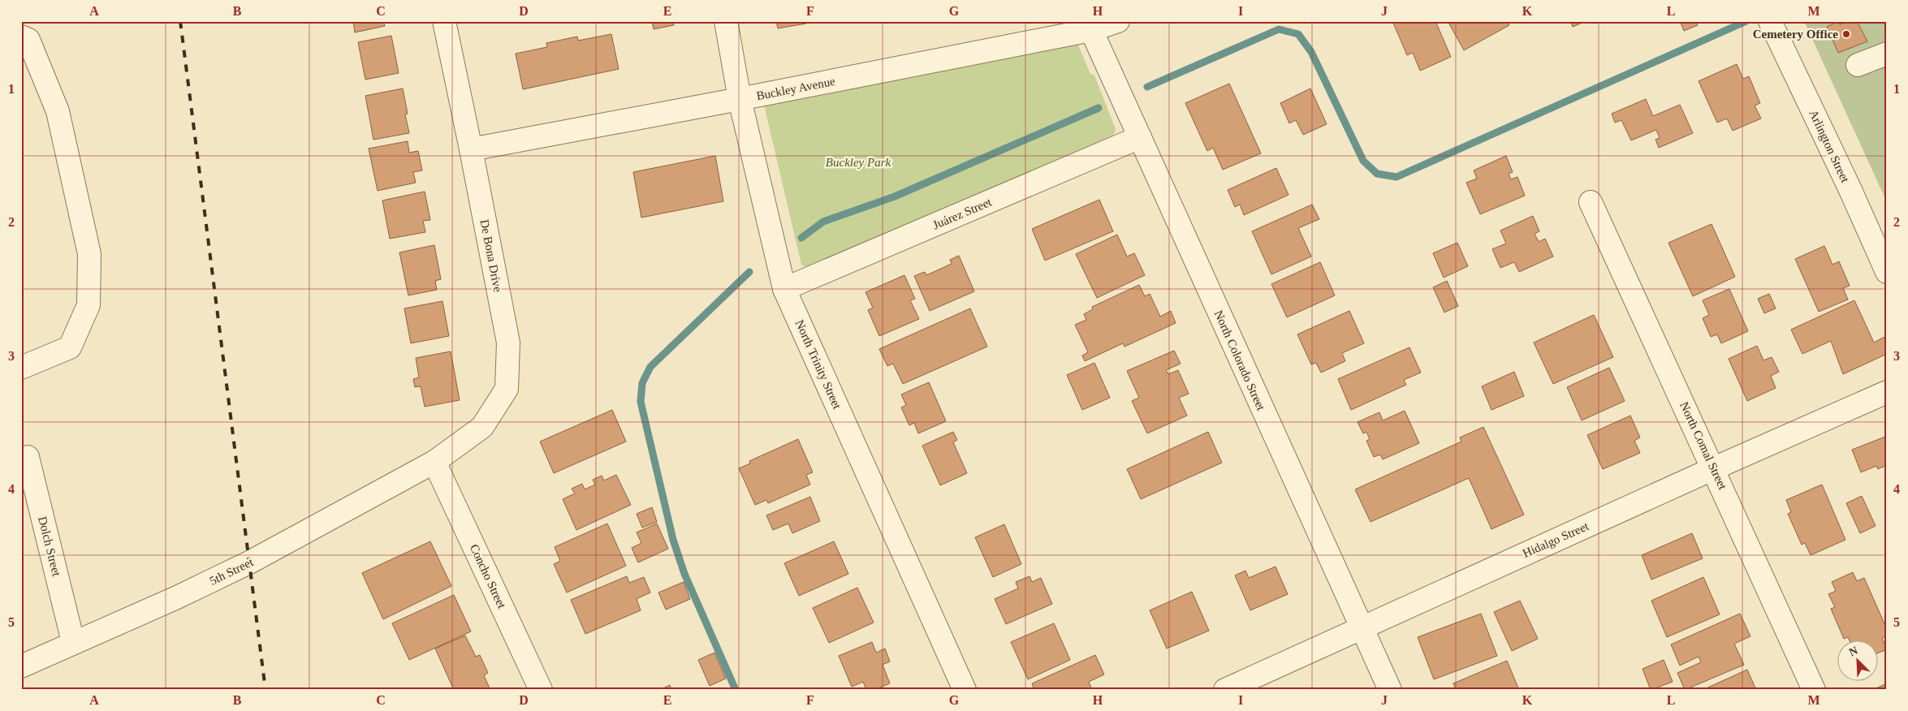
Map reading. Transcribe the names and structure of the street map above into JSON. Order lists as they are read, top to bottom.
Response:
{
  "streets": {
    "street": [
      "Buckley Avenue",
      "Arlington Street",
      "Juárez Street",
      "De Bona Drive",
      "North Colorado Street",
      "North Trinity Street",
      "North Comal Street",
      "Hidalgo Street",
      "Dolch Street",
      "5th Street",
      "Concho Street"
    ]
  },
  "crossings": [
    ["Buckley Avenue", "De Bona Drive"],
    ["Buckley Avenue", "North Colorado Street"],
    ["Buckley Avenue", "North Trinity Street"],
    ["Juárez Street", "North Colorado Street"],
    ["Juárez Street", "North Trinity Street"],
    ["De Bona Drive", "5th Street"],
    ["De Bona Drive", "Concho Street"],
    ["North Colorado Street", "Hidalgo Street"],
    ["North Comal Street", "Hidalgo Street"],
    ["Dolch Street", "5th Street"],
    ["5th Street", "Concho Street"]
  ],
  "parks": ["Buckley Park"],
  "places": ["Cemetery Office"],
  "north": "top left",
  "grid": {
    "columns": [
      "A",
      "B",
      "C",
      "D",
      "E",
      "F",
      "G",
      "H",
      "I",
      "J",
      "K",
      "L",
      "M"
    ],
    "rows": [
      "1",
      "2",
      "3",
      "4",
      "5"
    ]
  }
}
